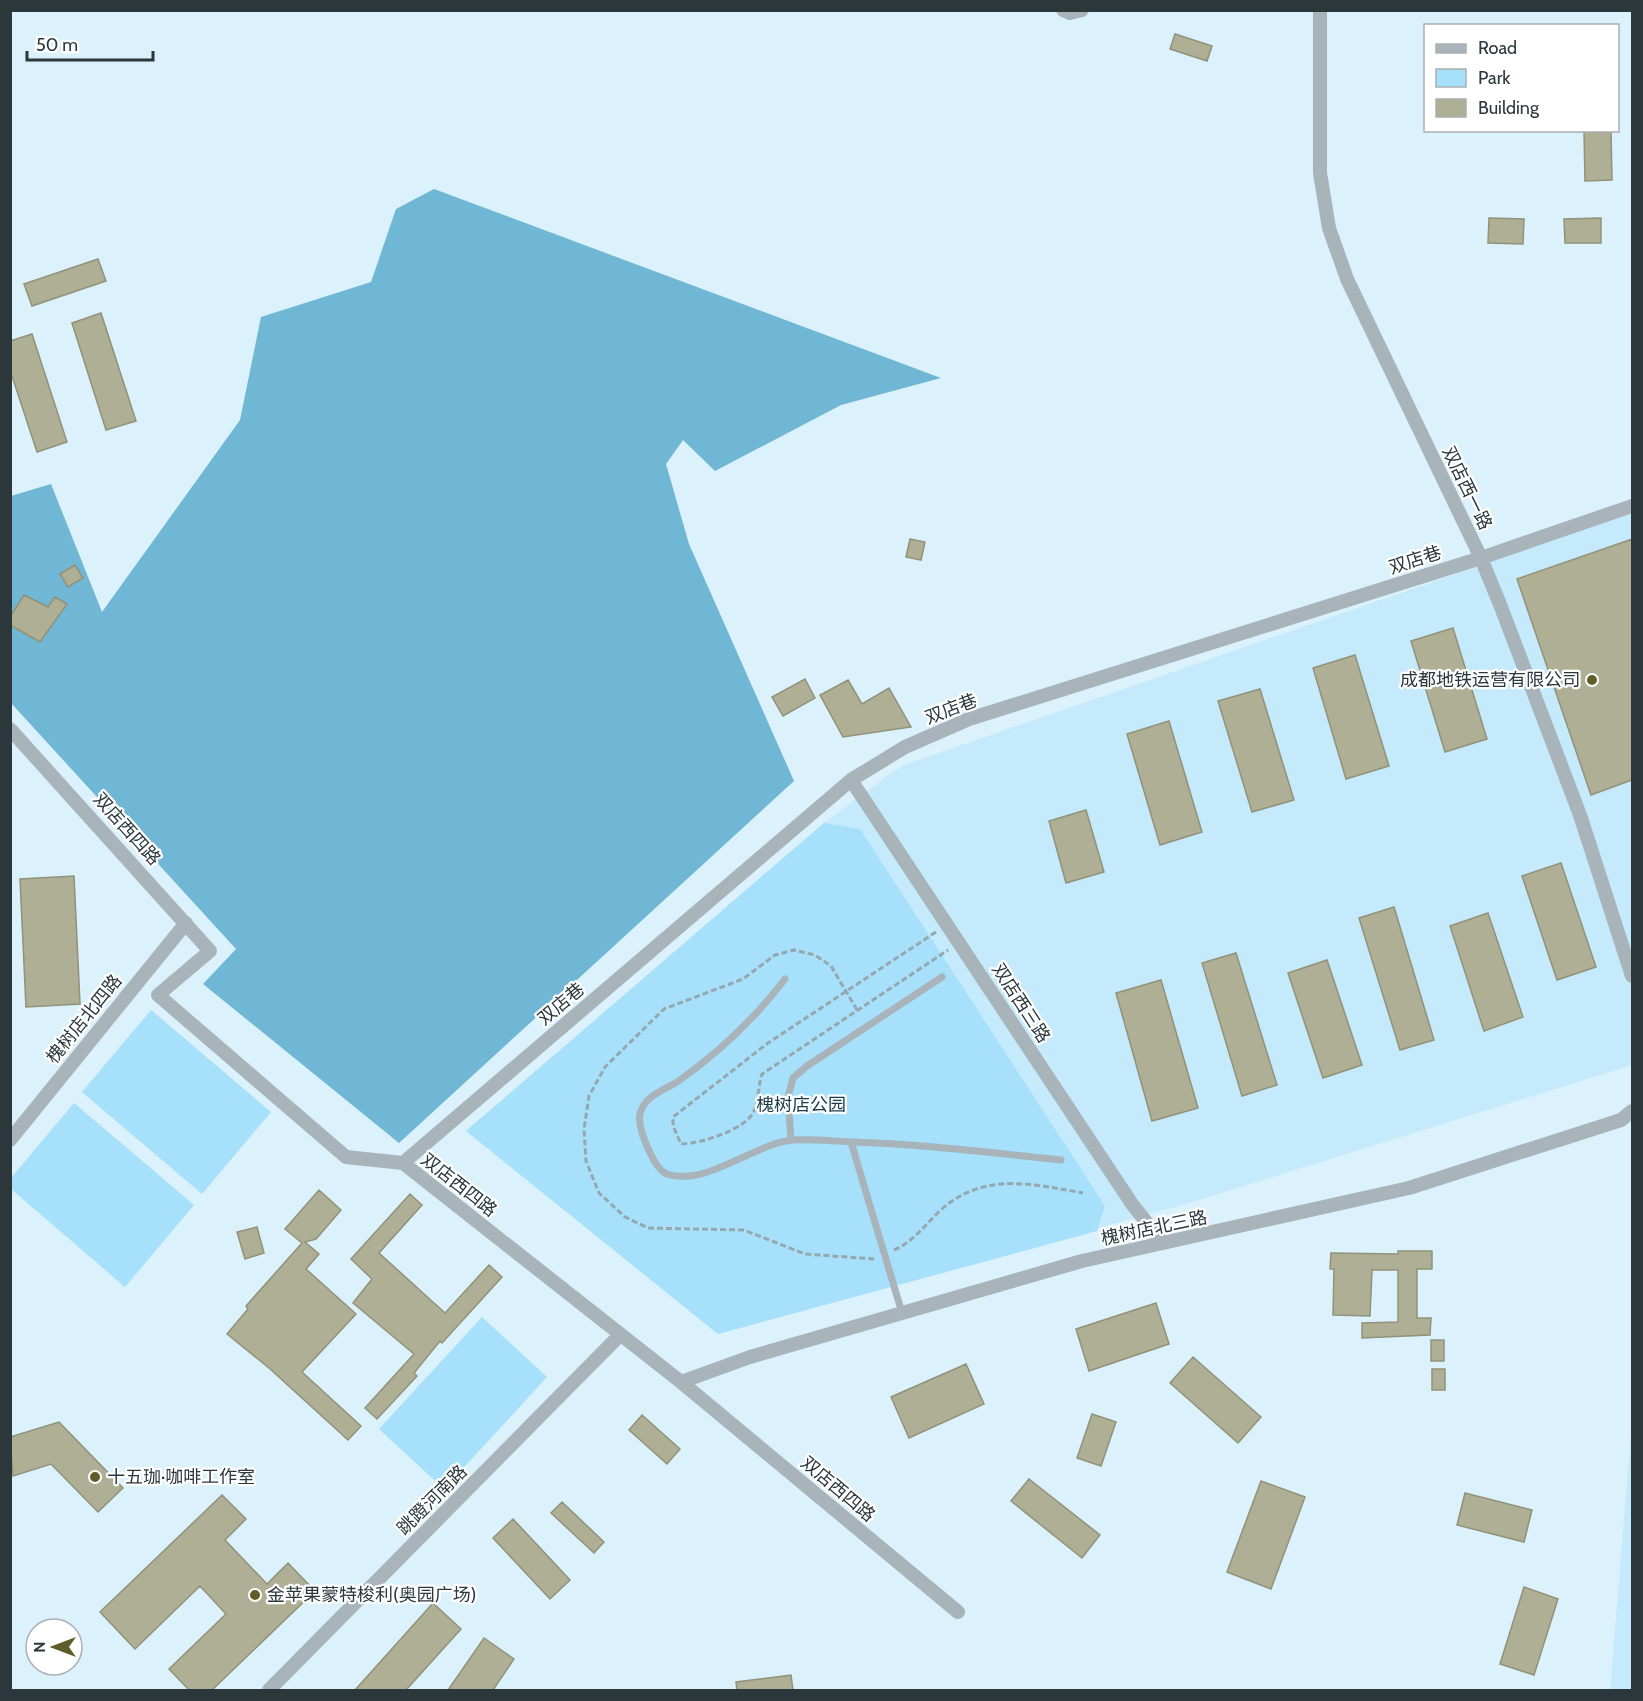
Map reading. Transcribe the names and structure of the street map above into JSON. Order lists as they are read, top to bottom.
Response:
{
  "streets": {
    "street": [
      "双店西一路",
      "双店巷",
      "双店西四路",
      "双店西三路",
      "槐树店北四路",
      "槐树店北三路",
      "跳蹬河南路"
    ]
  },
  "crossings": [
    ["双店西一路", "双店巷"],
    ["双店巷", "双店西四路"],
    ["双店巷", "双店西三路"],
    ["双店西四路", "槐树店北四路"],
    ["双店西四路", "槐树店北三路"],
    ["双店西四路", "跳蹬河南路"],
    ["双店西三路", "槐树店北三路"]
  ],
  "parks": ["槐树店公园"],
  "places": ["成都地铁运营有限公司", "十五珈·咖啡工作室", "金苹果蒙特梭利(奥园广场)"],
  "legend": ["Road", "Park", "Building"],
  "scale_bar": "50 m",
  "north": "left"
}
